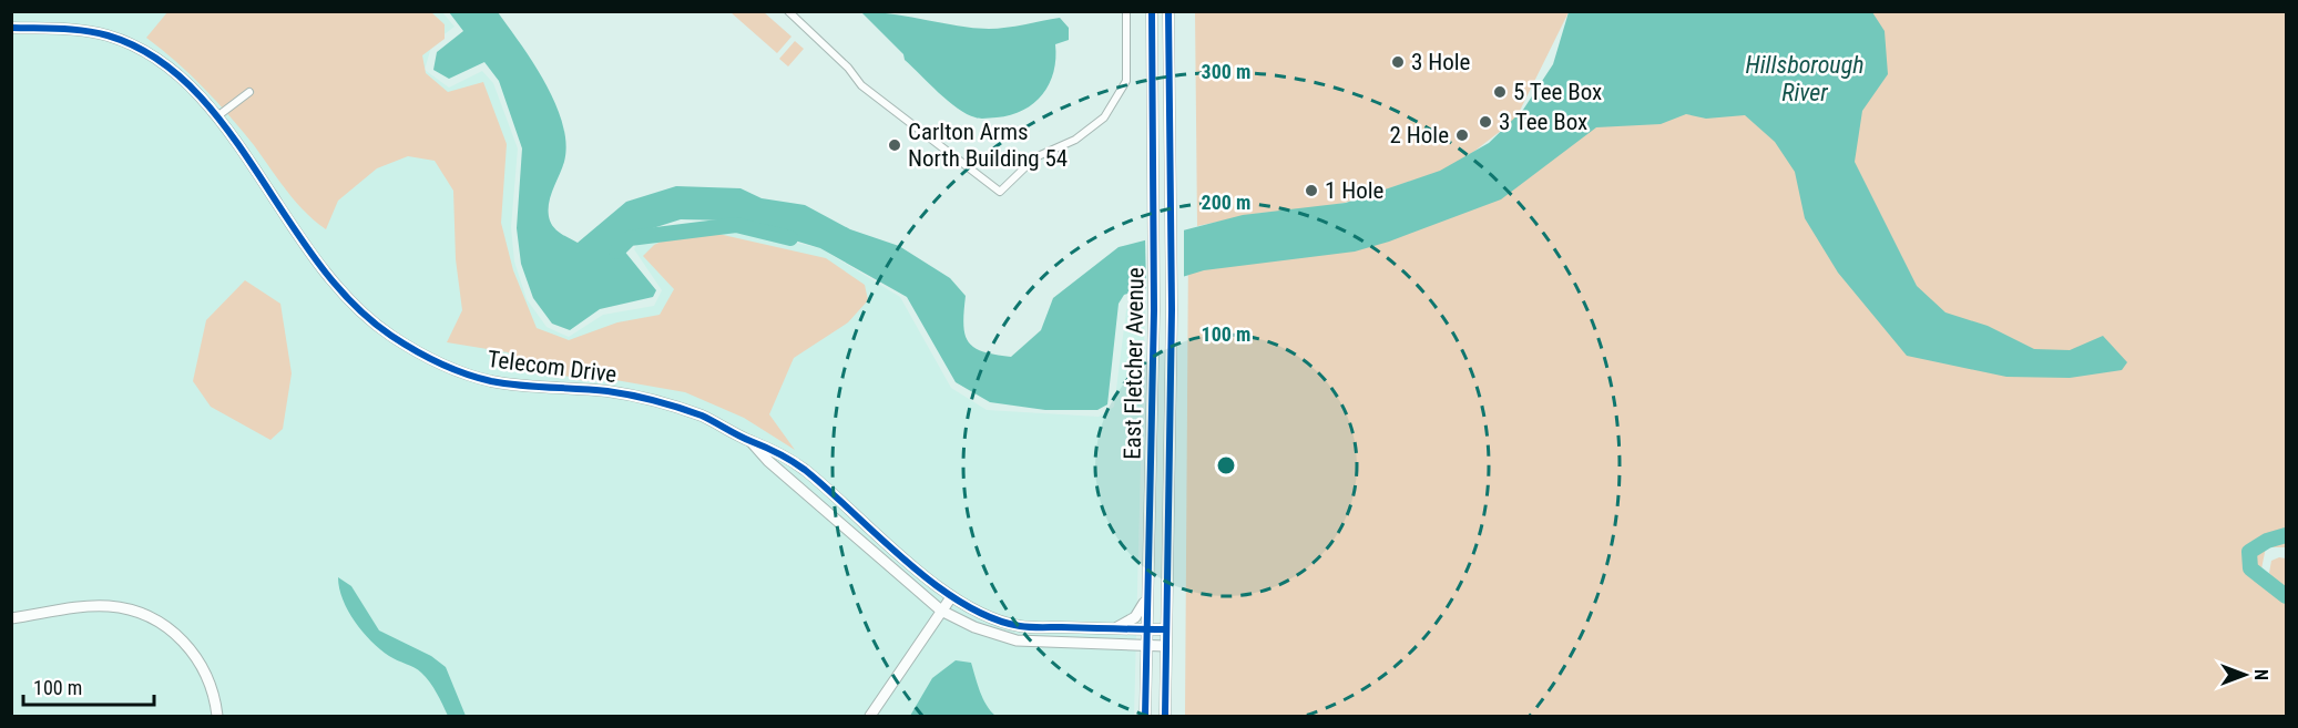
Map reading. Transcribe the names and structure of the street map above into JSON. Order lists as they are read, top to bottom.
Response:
{
  "streets": {
    "street": ["East Fletcher Avenue", "Telecom Drive"]
  },
  "crossings": [
    ["East Fletcher Avenue", "Telecom Drive"]
  ],
  "water": ["Hillsborough River"],
  "places": [
    "3 Hole",
    "5 Tee Box",
    "3 Tee Box",
    "2 Hole",
    "Carlton Arms North Building 54",
    "1 Hole"
  ],
  "scale_bar": "100 m",
  "north": "right",
  "rings": ["300 m", "200 m", "100 m"]
}
